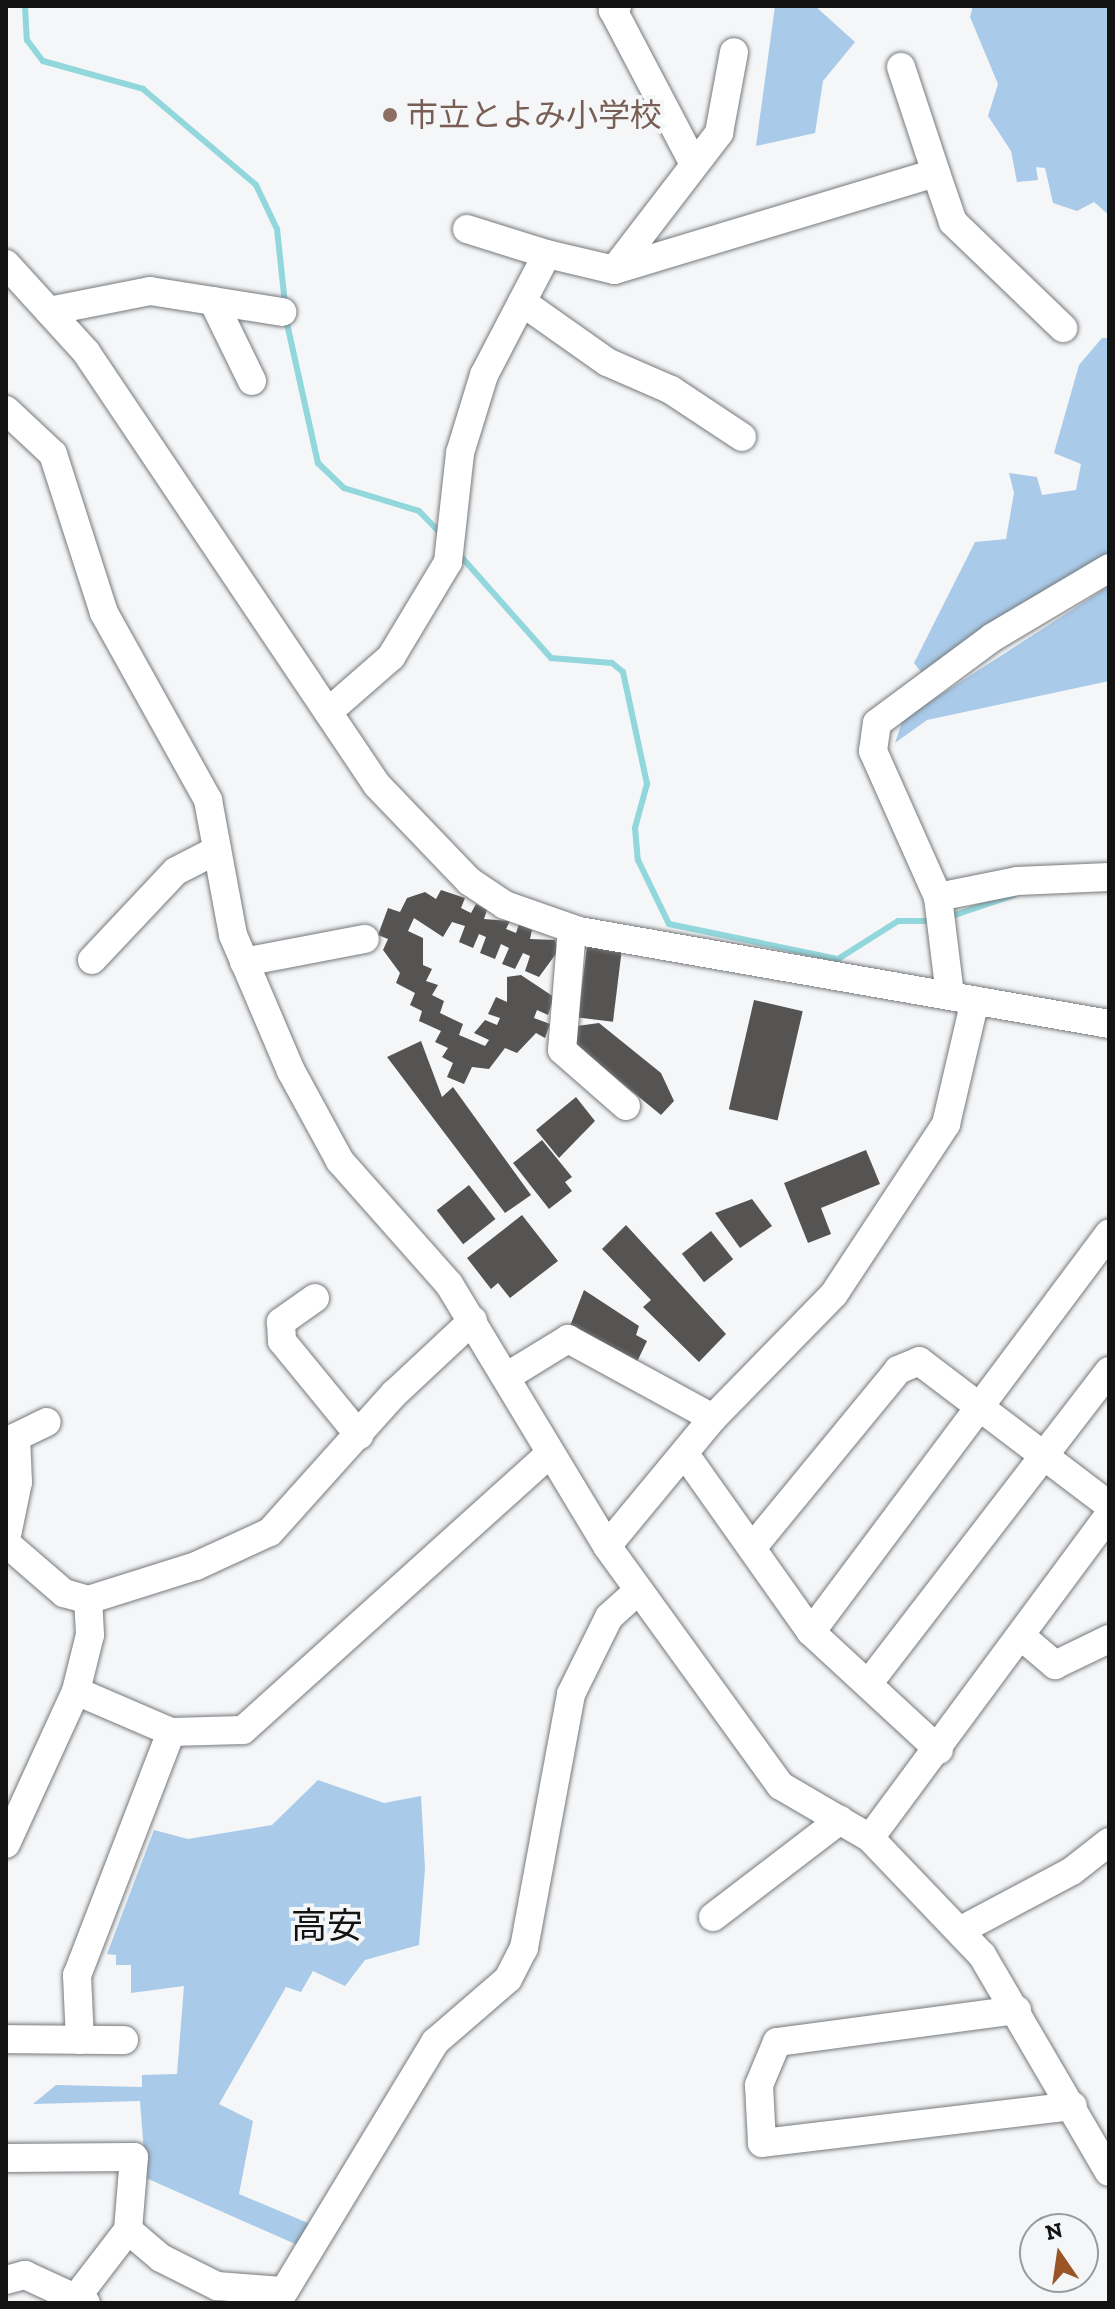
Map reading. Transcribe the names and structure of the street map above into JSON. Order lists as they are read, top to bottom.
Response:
{
  "districts": ["高安"],
  "places": ["市立とよみ小学校"],
  "north": "top"
}
